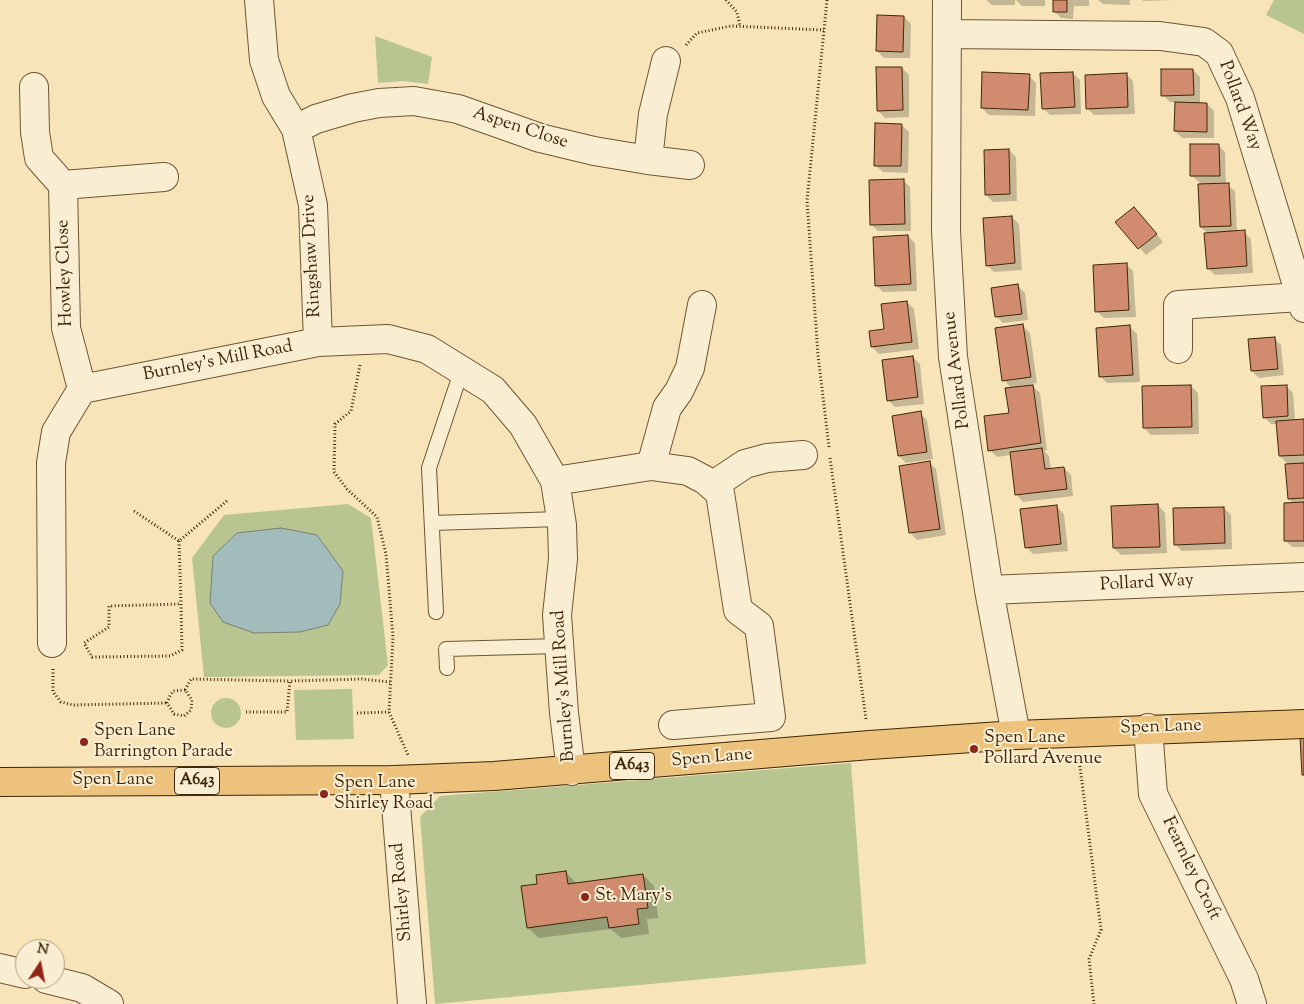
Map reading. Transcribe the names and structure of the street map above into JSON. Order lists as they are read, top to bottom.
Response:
{
  "streets": {
    "main road": ["Spen Lane", "A643"],
    "street": [
      "Pollard Way",
      "Aspen Close",
      "Ringshaw Drive",
      "Howley Close",
      "Burnley's Mill Road",
      "Pollard Avenue",
      "Fearnley Croft",
      "Shirley Road"
    ]
  },
  "crossings": [
    ["Pollard Way", "Pollard Avenue"],
    ["Aspen Close", "Ringshaw Drive"],
    ["Ringshaw Drive", "Burnley's Mill Road"],
    ["Howley Close", "Burnley's Mill Road"],
    ["Burnley's Mill Road", "Spen Lane"],
    ["Pollard Avenue", "Spen Lane"],
    ["Spen Lane", "Fearnley Croft"],
    ["Spen Lane", "Shirley Road"]
  ],
  "places": [
    "Spen Lane Barrington Parade",
    "Spen Lane Pollard Avenue",
    "Spen Lane Shirley Road",
    "St. Mary's"
  ],
  "north": "top"
}
